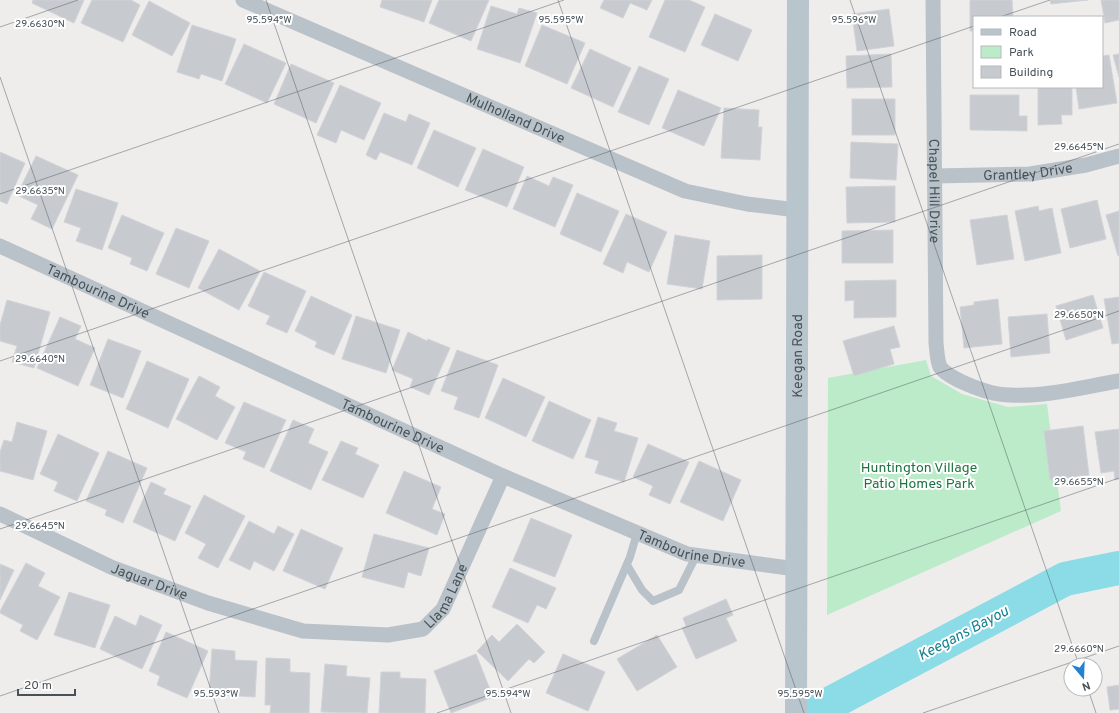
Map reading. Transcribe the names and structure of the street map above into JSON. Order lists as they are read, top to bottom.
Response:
{
  "streets": {
    "street": [
      "Mulholland Drive",
      "Grantley Drive",
      "Chapel Hill Drive",
      "Tambourine Drive",
      "Keegan Road",
      "Jaguar Drive",
      "Llama Lane"
    ]
  },
  "crossings": [
    ["Mulholland Drive", "Keegan Road"],
    ["Grantley Drive", "Chapel Hill Drive"],
    ["Tambourine Drive", "Keegan Road"],
    ["Tambourine Drive", "Llama Lane"],
    ["Jaguar Drive", "Llama Lane"]
  ],
  "water": ["Keegans Bayou"],
  "parks": ["Huntington Village Patio Homes Park"],
  "legend": ["Road", "Park", "Building"],
  "scale_bar": "20 m",
  "north": "bottom",
  "coordinates": [
    "95.594°W",
    "95.595°W",
    "95.596°W",
    "29.6630°N",
    "29.6645°N",
    "29.6635°N",
    "29.6650°N",
    "29.6640°N",
    "29.6655°N",
    "29.6660°N",
    "95.593°W"
  ]
}
